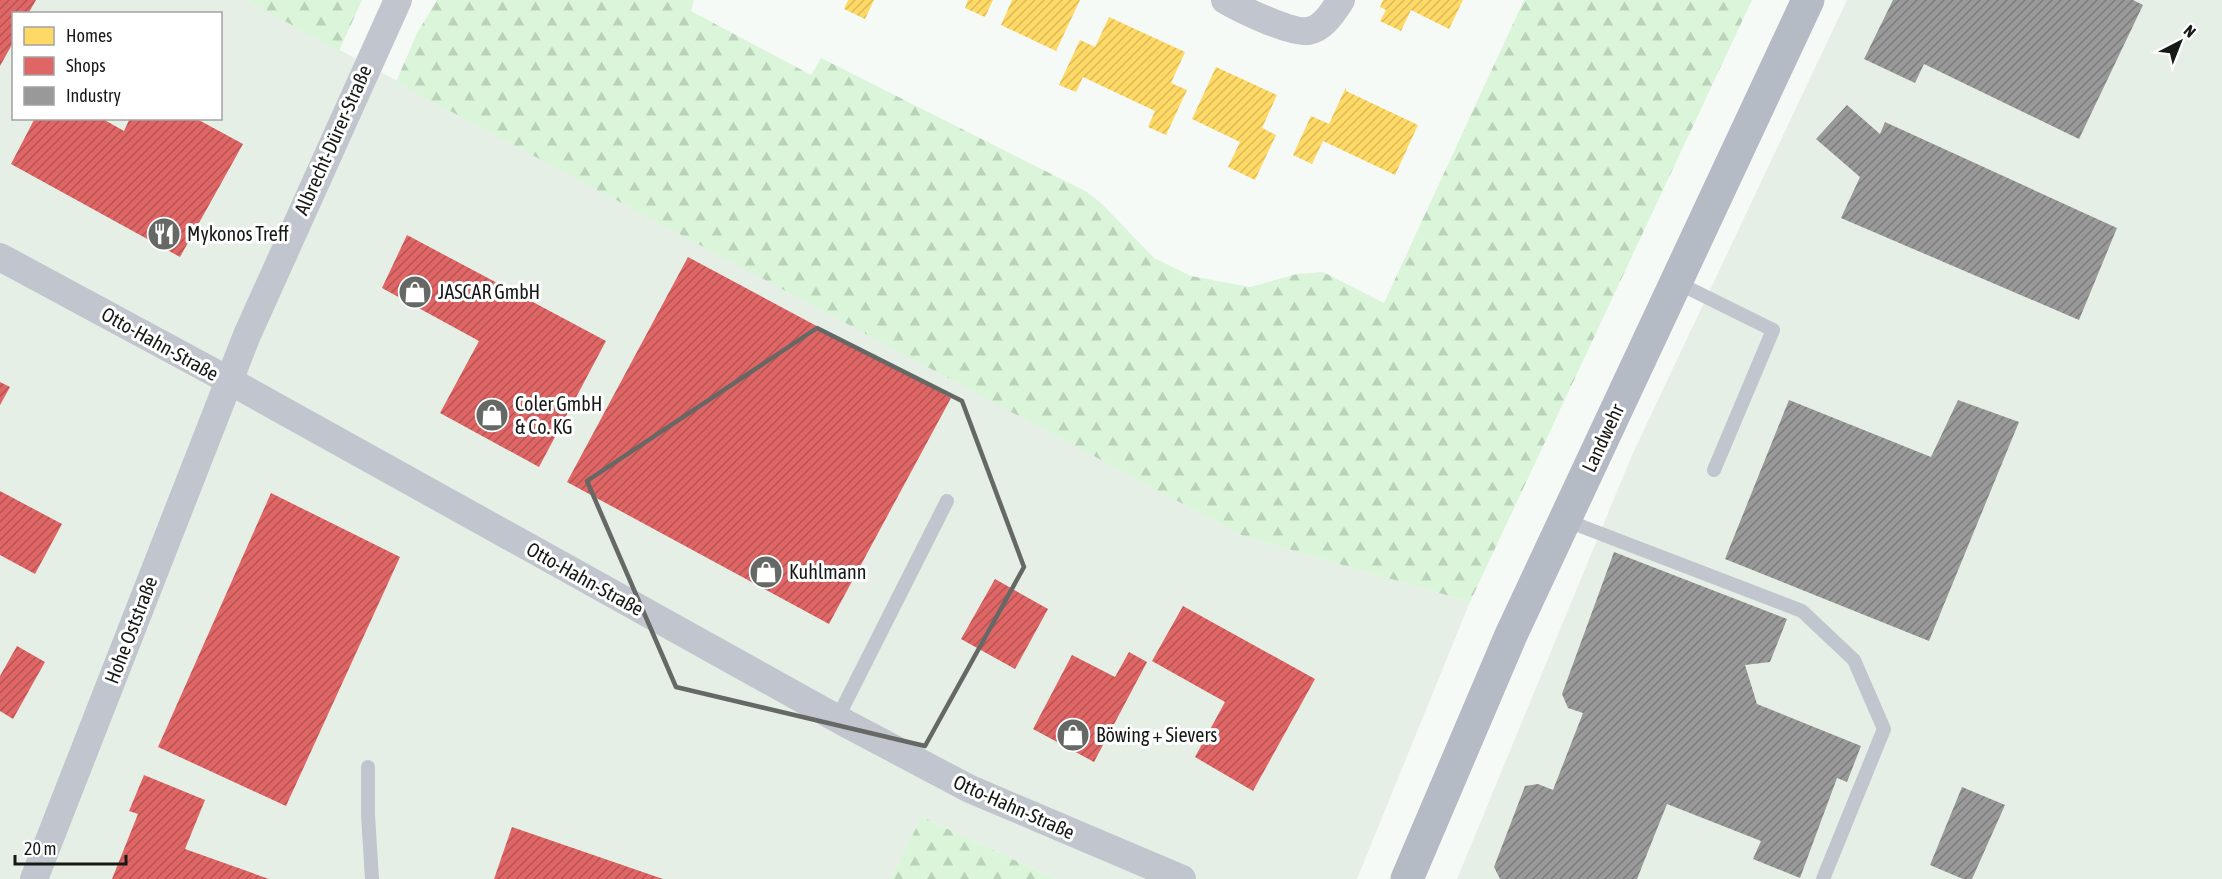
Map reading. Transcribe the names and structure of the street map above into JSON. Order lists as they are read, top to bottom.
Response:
{
  "streets": {
    "main road": ["Landwehr"],
    "street": ["Albrecht-Dürer-Straße", "Otto-Hahn-Straße", "Hohe Oststraße"]
  },
  "crossings": [
    ["Albrecht-Dürer-Straße", "Otto-Hahn-Straße"],
    ["Albrecht-Dürer-Straße", "Hohe Oststraße"],
    ["Otto-Hahn-Straße", "Hohe Oststraße"]
  ],
  "places": {
    "restaurant": ["Mykonos Treff"],
    "shop": [
      "JASCAR GmbH",
      "Coler GmbH & Co. KG",
      "Kuhlmann",
      "Böwing + Sievers"
    ]
  },
  "legend": ["Homes", "Shops", "Industry"],
  "scale_bar": "20 m",
  "north": "top right"
}
